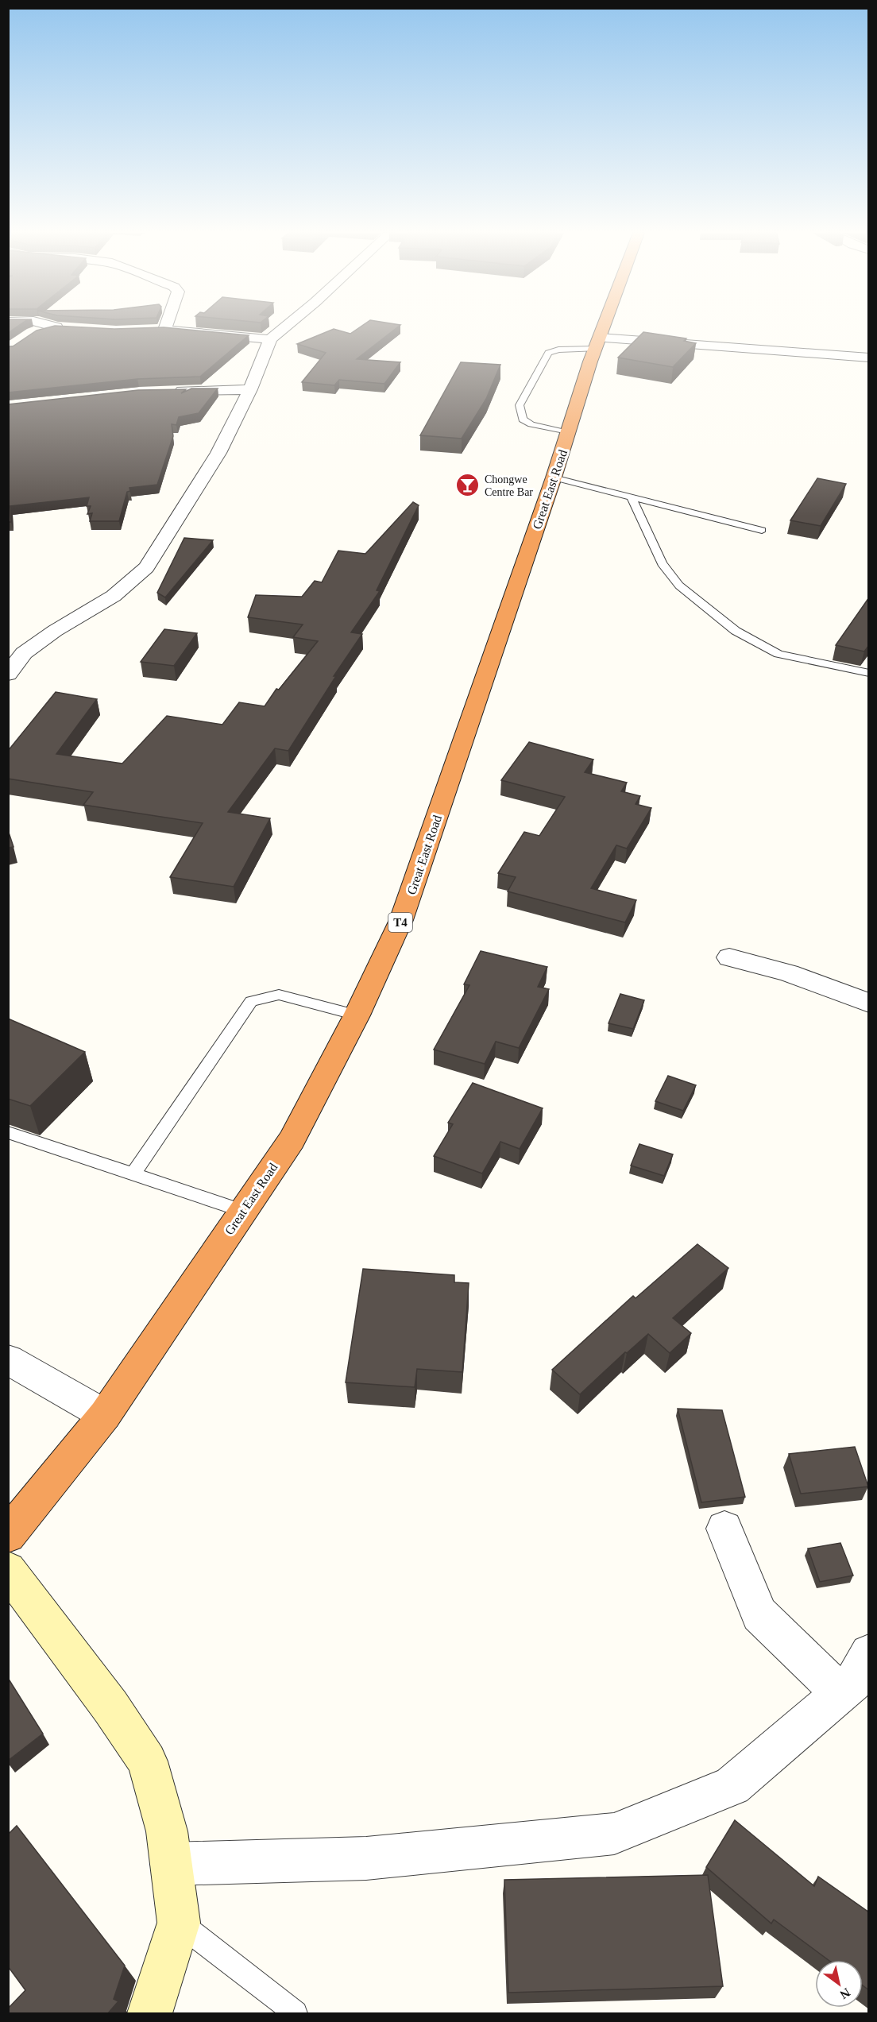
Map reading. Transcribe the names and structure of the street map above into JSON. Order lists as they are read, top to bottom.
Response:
{
  "streets": {
    "highway": ["Great East Road", "T4"]
  },
  "places": {
    "bar": ["Chongwe Centre Bar"]
  },
  "north": "bottom right"
}
